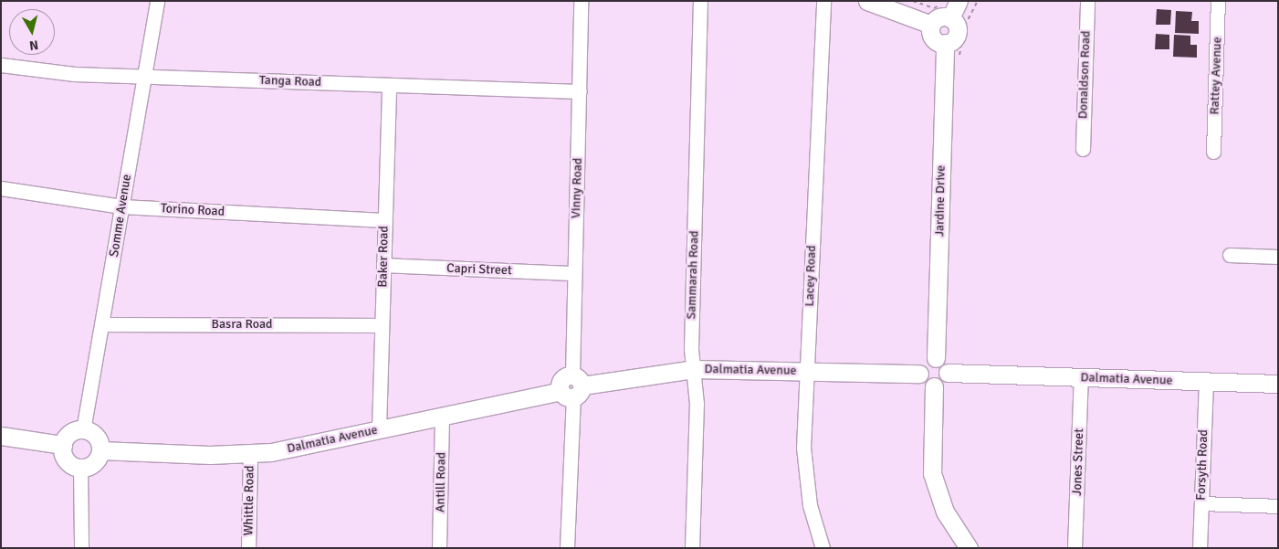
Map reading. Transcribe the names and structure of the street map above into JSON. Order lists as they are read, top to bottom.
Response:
{
  "streets": {
    "street": [
      "Donaldson Road",
      "Rattey Avenue",
      "Tanga Road",
      "Vinny Road",
      "Jardine Drive",
      "Torino Road",
      "Somme Avenue",
      "Baker Road",
      "Capri Street",
      "Sammarah Road",
      "Lacey Road",
      "Basra Road",
      "Dalmatia Avenue",
      "Jones Street",
      "Forsyth Road",
      "Antill Road",
      "Whittle Road"
    ]
  },
  "crossings": [
    ["Tanga Road", "Vinny Road"],
    ["Tanga Road", "Somme Avenue"],
    ["Tanga Road", "Baker Road"],
    ["Vinny Road", "Capri Street"],
    ["Vinny Road", "Dalmatia Avenue"],
    ["Jardine Drive", "Dalmatia Avenue"],
    ["Torino Road", "Somme Avenue"],
    ["Torino Road", "Baker Road"],
    ["Somme Avenue", "Basra Road"],
    ["Somme Avenue", "Dalmatia Avenue"],
    ["Baker Road", "Capri Street"],
    ["Baker Road", "Basra Road"],
    ["Baker Road", "Dalmatia Avenue"],
    ["Sammarah Road", "Dalmatia Avenue"],
    ["Lacey Road", "Dalmatia Avenue"],
    ["Dalmatia Avenue", "Jones Street"],
    ["Dalmatia Avenue", "Forsyth Road"],
    ["Dalmatia Avenue", "Antill Road"],
    ["Dalmatia Avenue", "Whittle Road"]
  ],
  "north": "bottom"
}
